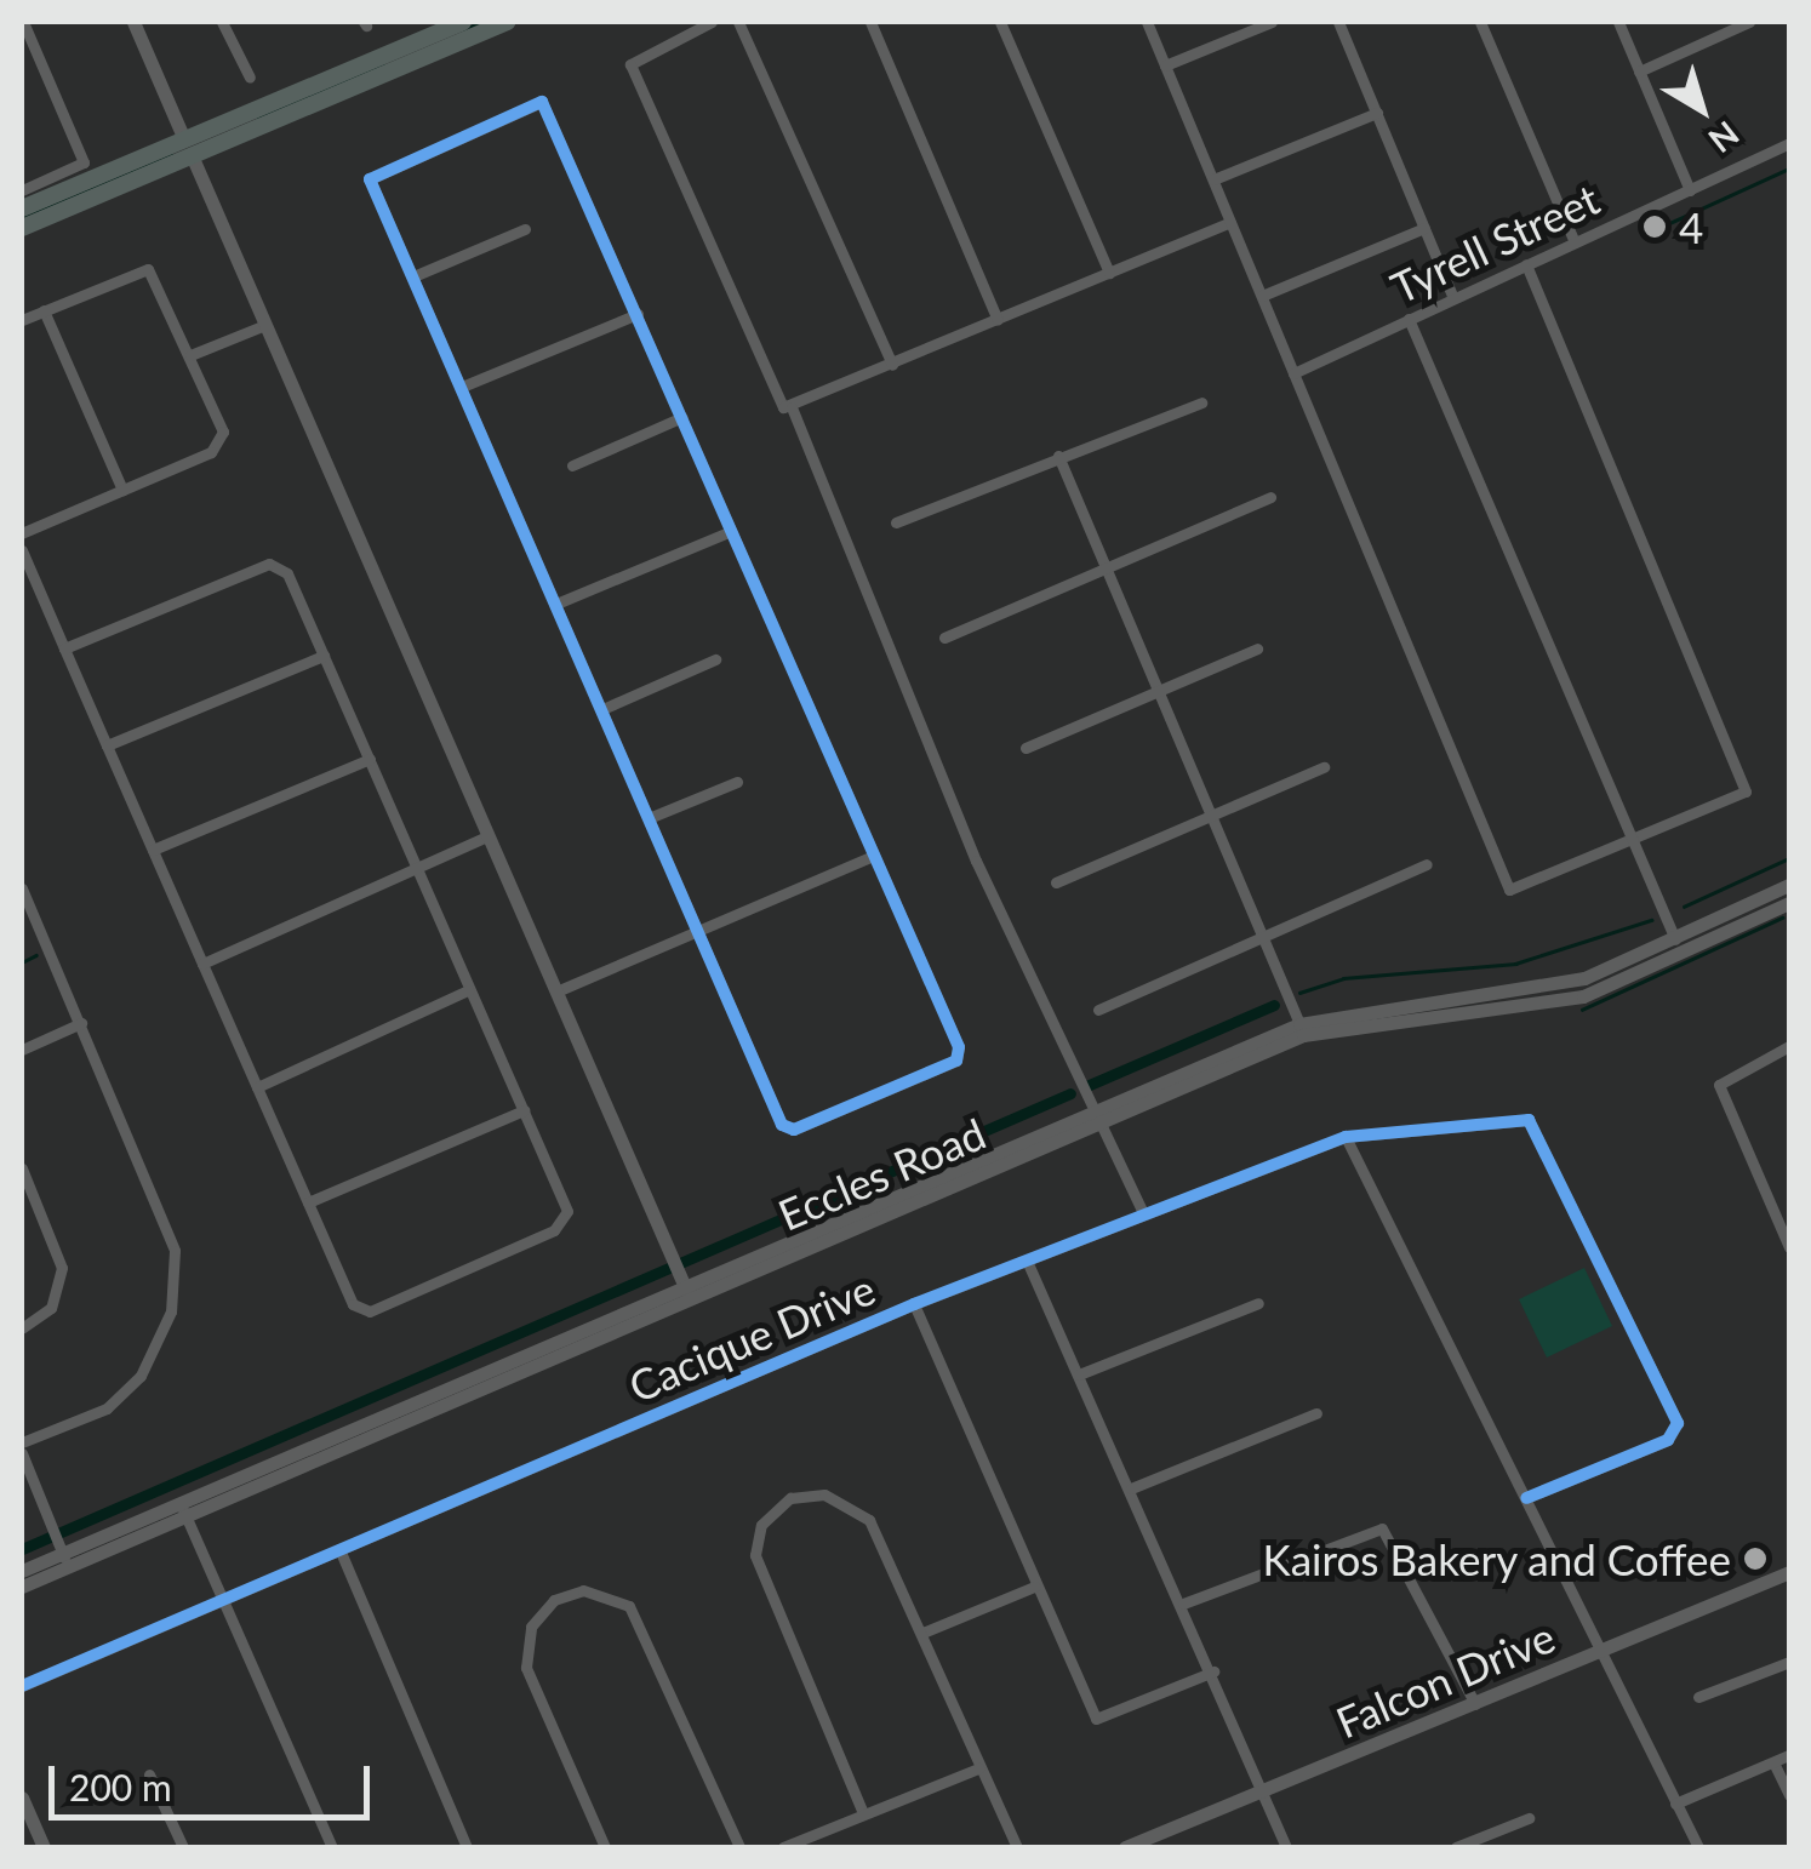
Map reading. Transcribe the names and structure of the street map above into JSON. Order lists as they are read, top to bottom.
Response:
{
  "streets": {
    "street": [
      "Tyrell Street",
      "Eccles Road",
      "Cacique Drive",
      "Falcon Drive"
    ]
  },
  "places": ["4", "Kairos Bakery and Coffee"],
  "scale_bar": "200 m",
  "north": "bottom right"
}
